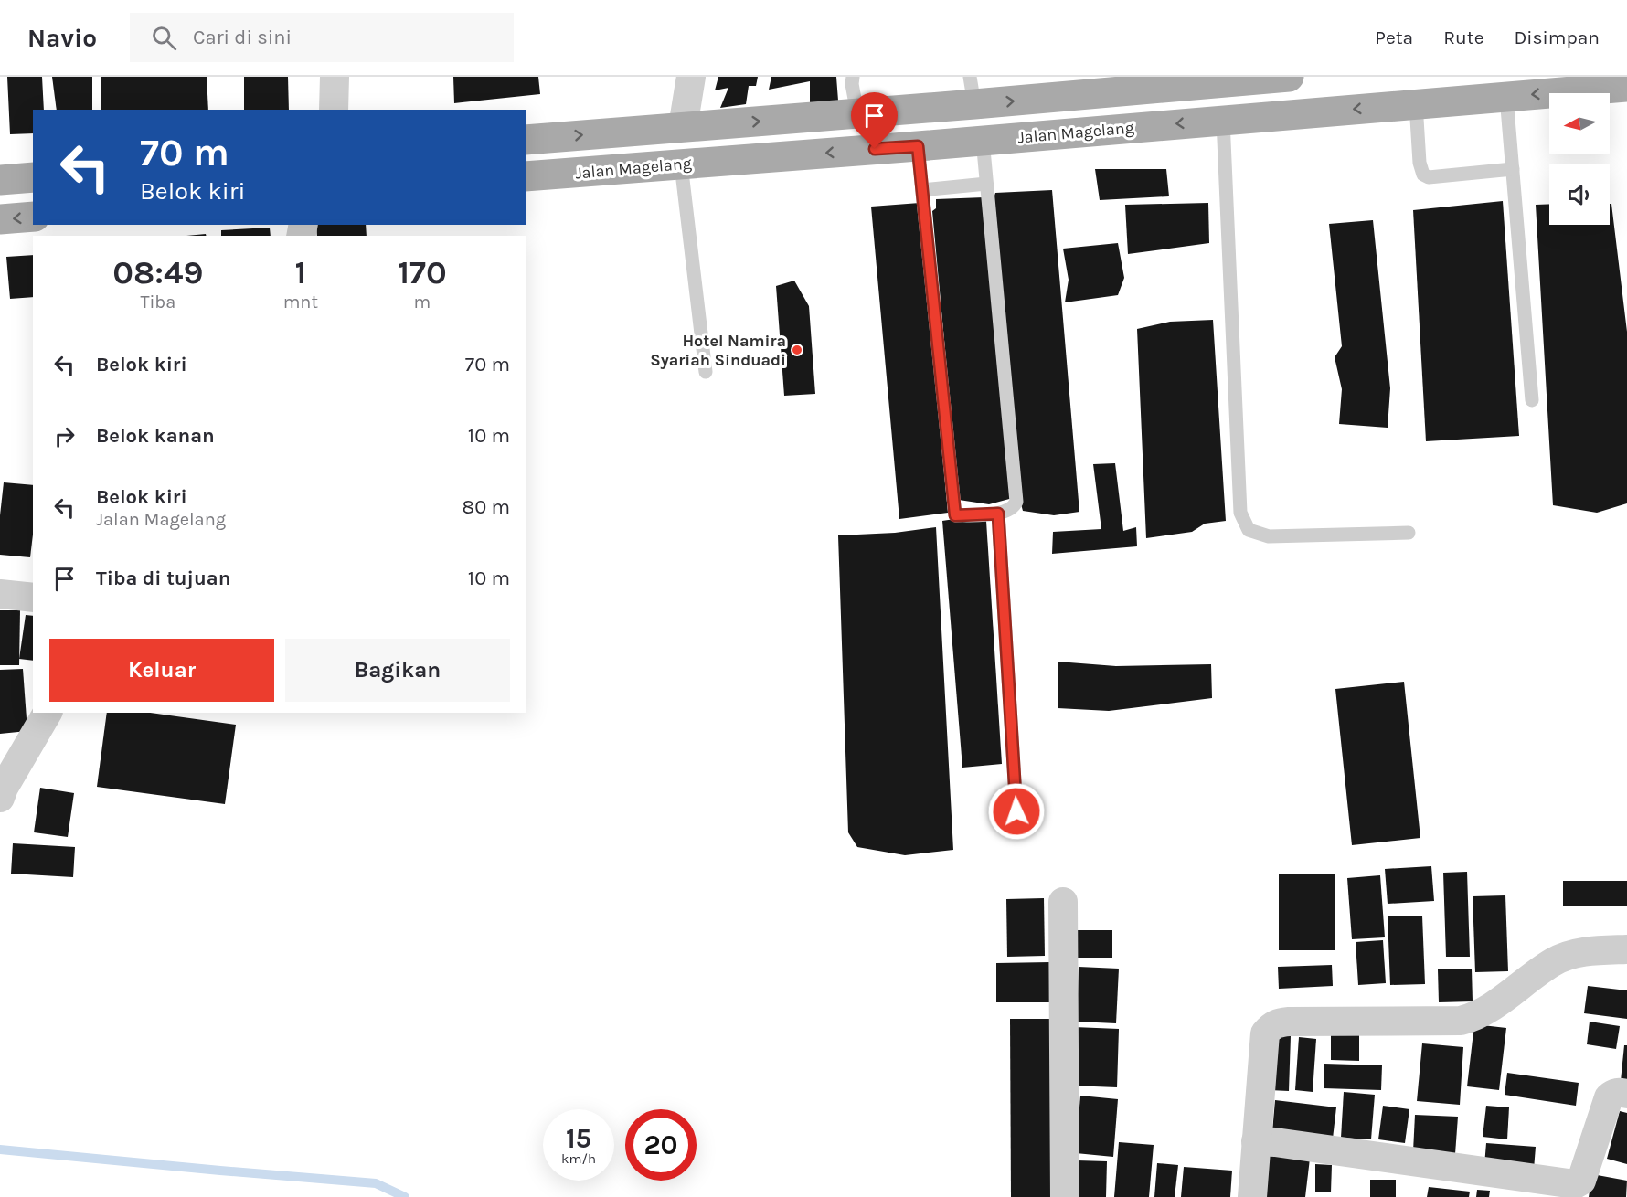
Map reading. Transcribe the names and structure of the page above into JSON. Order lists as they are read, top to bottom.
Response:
{
  "streets": {
    "main road": ["Jalan Magelang"]
  },
  "places": ["Hotel Namira Syariah Sinduadi"],
  "north": "left",
  "page": {
    "header": "Navio",
    "search": "Cari di sini",
    "nav": ["Peta", "Rute", "Disimpan"],
    "turn": ["70 m", "Belok kiri"],
    "eta": [
      "08:49",
      "Tiba",
      "1",
      "mnt",
      "170",
      "m"
    ],
    "list": [
      {
        "name": "Belok kiri",
        "value": "70 m"
      },
      {
        "name": "Belok kanan",
        "value": "10 m"
      },
      {
        "name": "Belok kiri",
        "note": "Jalan Magelang",
        "value": "80 m"
      },
      {
        "name": "Tiba di tujuan",
        "value": "10 m"
      }
    ],
    "buttons": ["Keluar", "Bagikan"],
    "speed": "15 km/h",
    "limit": "20"
  }
}
